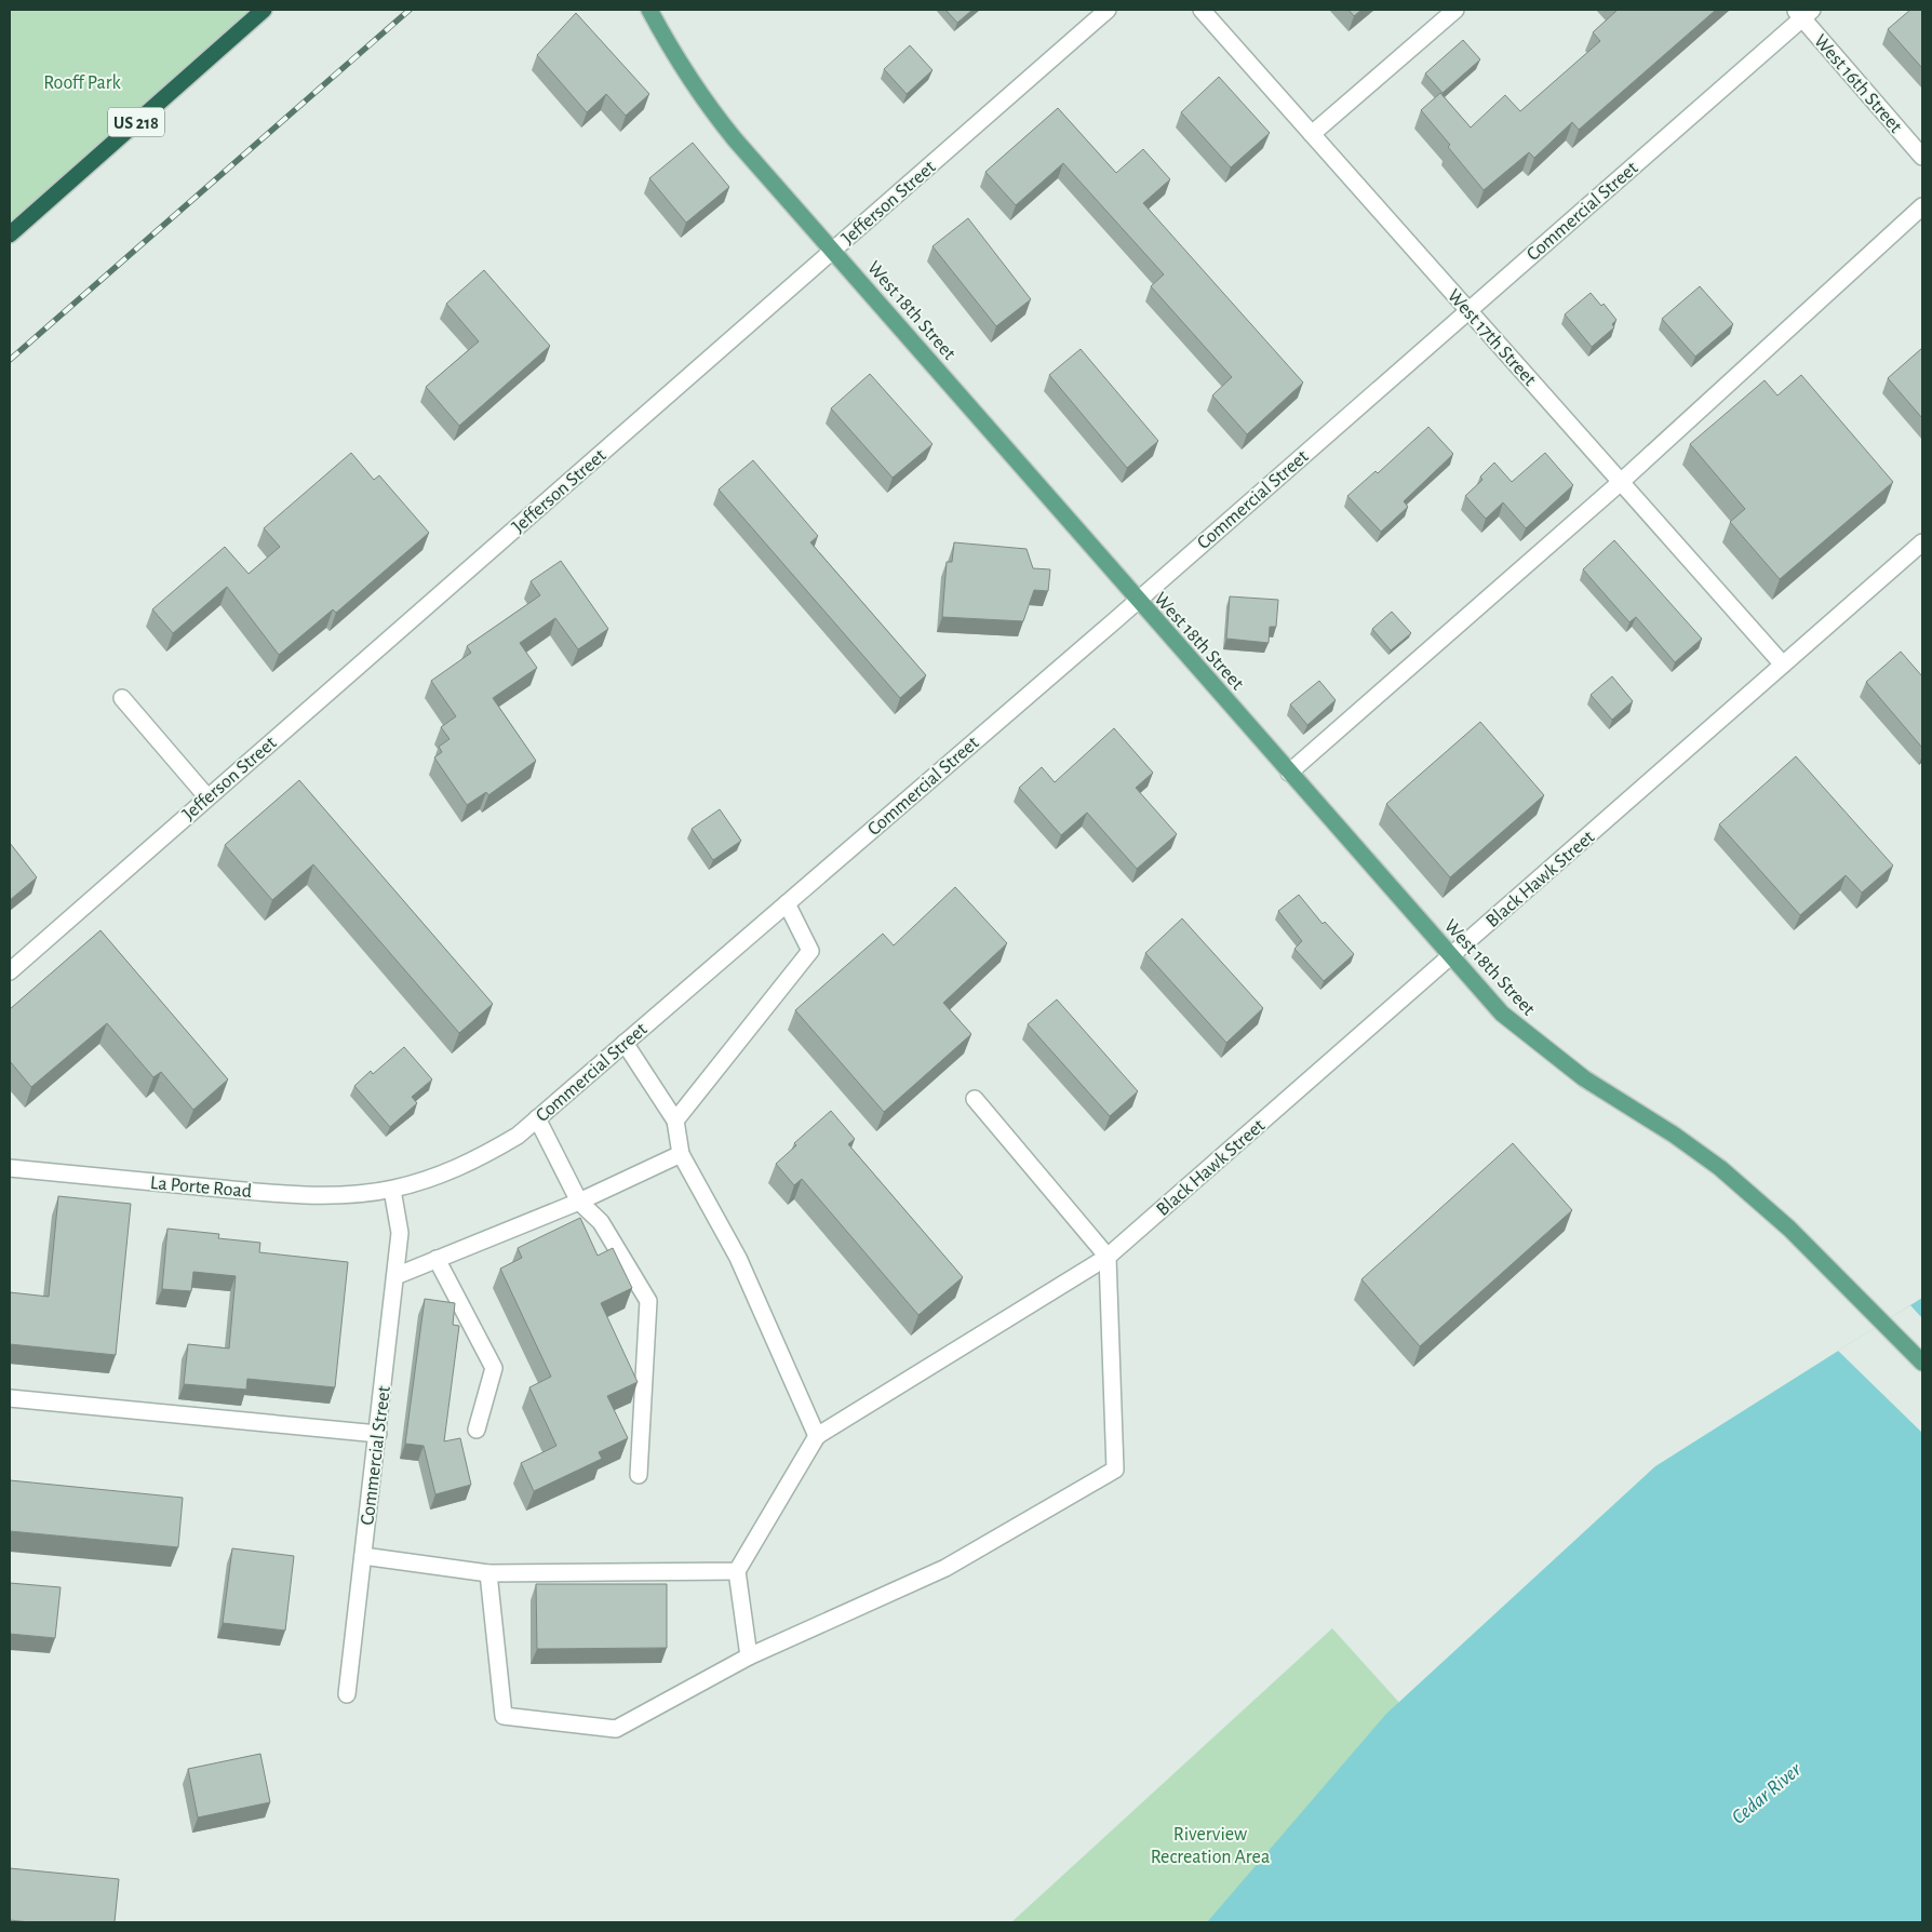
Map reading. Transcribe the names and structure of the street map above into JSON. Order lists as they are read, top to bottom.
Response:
{
  "streets": {
    "highway": ["US 218"],
    "main road": ["West 18th Street"],
    "street": [
      "West 16th Street",
      "Jefferson Street",
      "Commercial Street",
      "West 17th Street",
      "Black Hawk Street",
      "La Porte Road"
    ]
  },
  "crossings": [
    ["West 16th Street", "Commercial Street"],
    ["Jefferson Street", "West 18th Street"],
    ["Commercial Street", "West 18th Street"],
    ["Commercial Street", "West 17th Street"],
    ["Commercial Street", "La Porte Road"],
    ["West 18th Street", "Black Hawk Street"],
    ["West 17th Street", "Black Hawk Street"]
  ],
  "water": ["Cedar River"],
  "parks": ["Rooff Park", "Riverview Recreation Area"]
}
